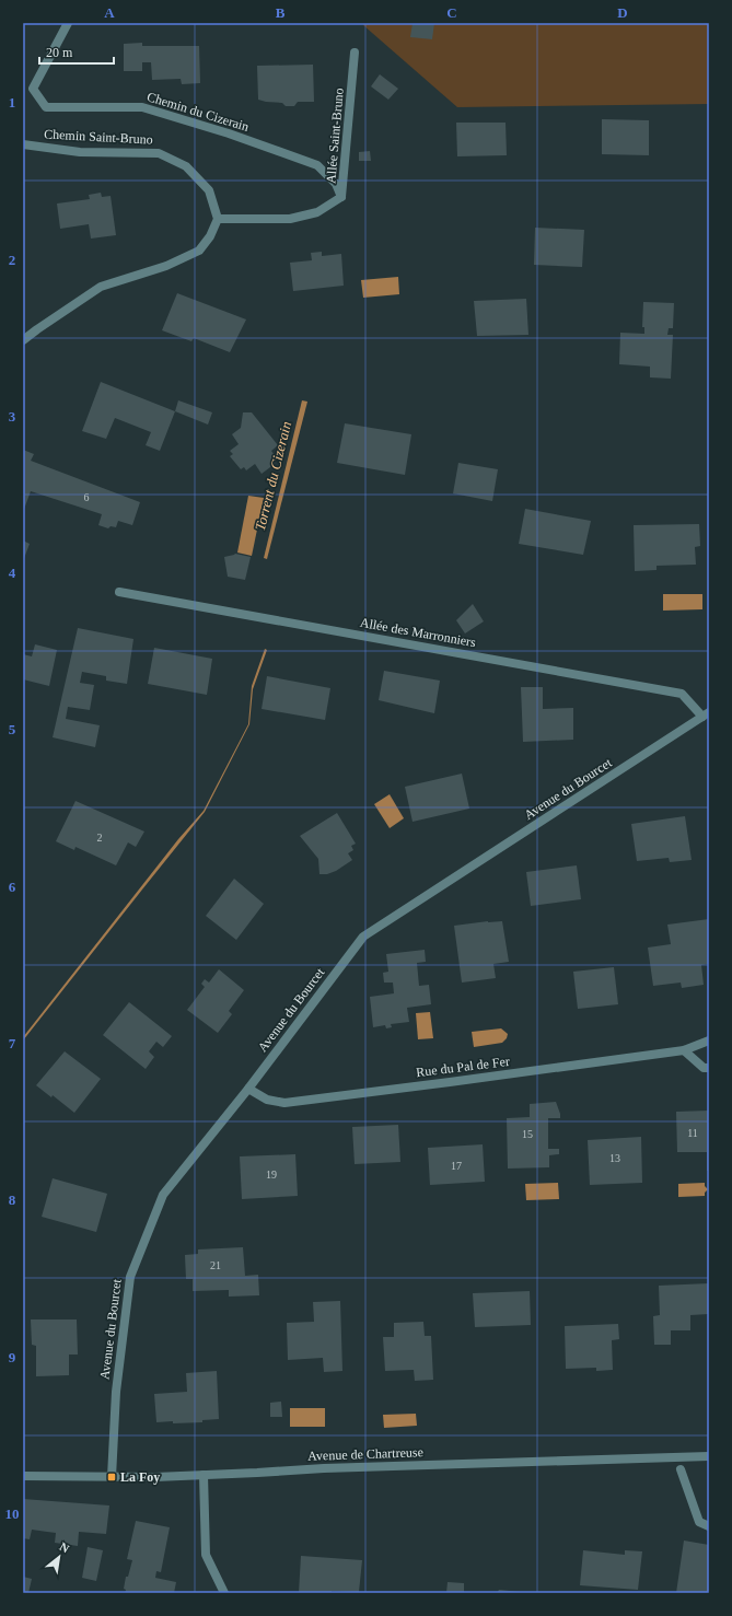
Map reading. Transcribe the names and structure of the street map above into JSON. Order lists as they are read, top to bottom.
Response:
{
  "streets": {
    "street": [
      "Chemin du Cizerain",
      "Allée Saint-Bruno",
      "Chemin Saint-Bruno",
      "Allée des Marronniers",
      "Avenue du Bourcet",
      "Rue du Pal de Fer",
      "Avenue de Chartreuse"
    ]
  },
  "crossings": [
    ["Chemin du Cizerain", "Allée Saint-Bruno"],
    ["Allée Saint-Bruno", "Chemin Saint-Bruno"],
    ["Allée des Marronniers", "Avenue du Bourcet"],
    ["Avenue du Bourcet", "Rue du Pal de Fer"],
    ["Avenue du Bourcet", "Avenue de Chartreuse"]
  ],
  "water": ["Torrent du Cizerain"],
  "places": {
    "transit": ["La Foy"]
  },
  "house_numbers": [
    "6",
    "2",
    "11",
    "15",
    "13",
    "17",
    "19",
    "21"
  ],
  "scale_bar": "20 m",
  "north": "top right",
  "grid": {
    "columns": [
      "A",
      "B",
      "C",
      "D"
    ],
    "rows": [
      "1",
      "2",
      "3",
      "4",
      "5",
      "6",
      "7",
      "8",
      "9",
      "10"
    ]
  }
}
